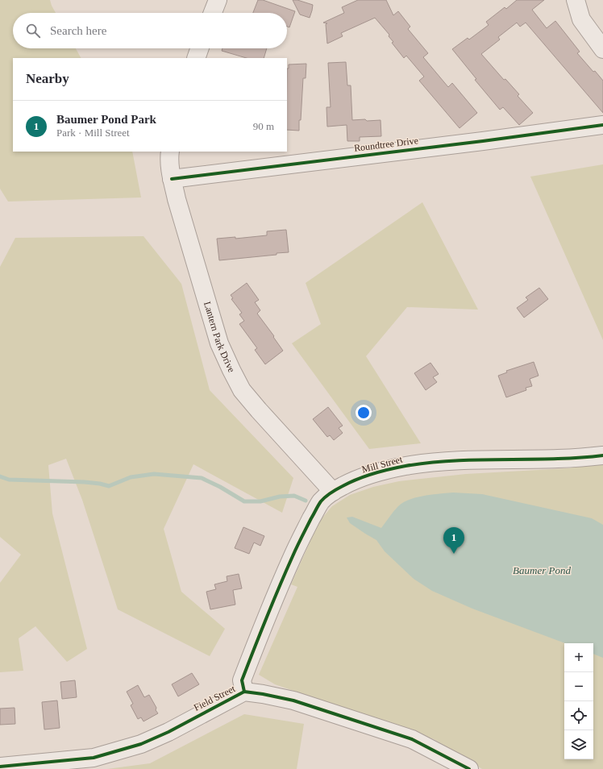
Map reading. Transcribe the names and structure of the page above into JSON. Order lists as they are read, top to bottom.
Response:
{
  "streets": {
    "street": [
      "Roundtree Drive",
      "Lantern Park Drive",
      "Mill Street",
      "Field Street"
    ]
  },
  "crossings": [
    ["Roundtree Drive", "Lantern Park Drive"],
    ["Lantern Park Drive", "Mill Street"],
    ["Mill Street", "Field Street"]
  ],
  "water": ["Baumer Pond"],
  "page": {
    "search": "Search here",
    "heading": "Nearby",
    "list": [
      {
        "mark": "1",
        "name": "Baumer Pond Park",
        "note": "Park · Mill Street",
        "value": "90 m"
      }
    ],
    "pins": "1",
    "map_buttons": ["+", "−"]
  }
}
